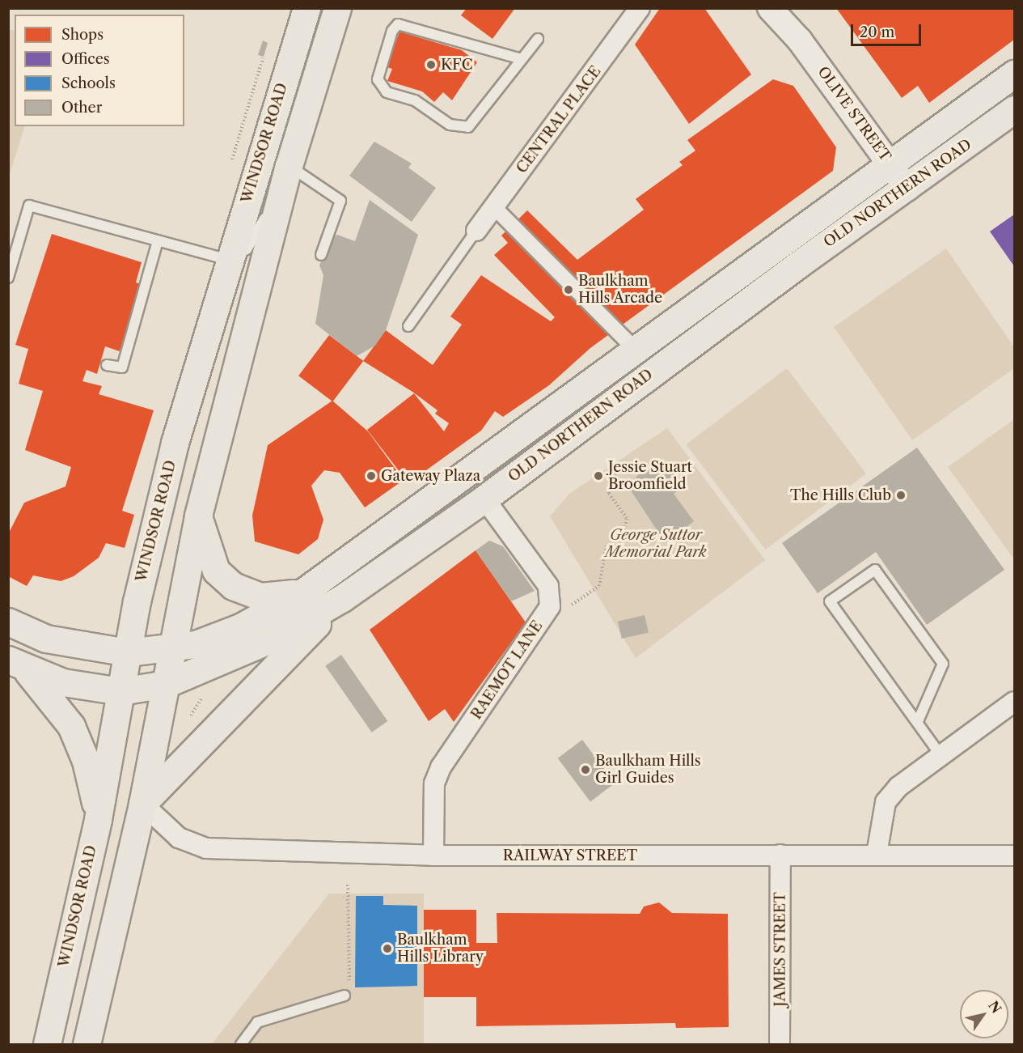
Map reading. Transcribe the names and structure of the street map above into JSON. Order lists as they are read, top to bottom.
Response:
{
  "streets": {
    "main road": ["WINDSOR ROAD", "OLD NORTHERN ROAD"],
    "street": [
      "OLIVE STREET",
      "CENTRAL PLACE",
      "RAEMOT LANE",
      "RAILWAY STREET",
      "JAMES STREET"
    ]
  },
  "crossings": [
    ["OLIVE STREET", "OLD NORTHERN ROAD"],
    ["WINDSOR ROAD", "OLD NORTHERN ROAD"],
    ["WINDSOR ROAD", "RAILWAY STREET"],
    ["OLD NORTHERN ROAD", "RAEMOT LANE"],
    ["RAEMOT LANE", "RAILWAY STREET"],
    ["RAILWAY STREET", "JAMES STREET"]
  ],
  "parks": ["George Suttor Memorial Park"],
  "places": [
    "KFC",
    "Baulkham Hills Arcade",
    "Gateway Plaza",
    "Jessie Stuart Broomfield",
    "The Hills Club",
    "Baulkham Hills Girl Guides",
    "Baulkham Hills Library"
  ],
  "legend": [
    "Shops",
    "Offices",
    "Schools",
    "Other"
  ],
  "scale_bar": "20 m",
  "north": "top right"
}
